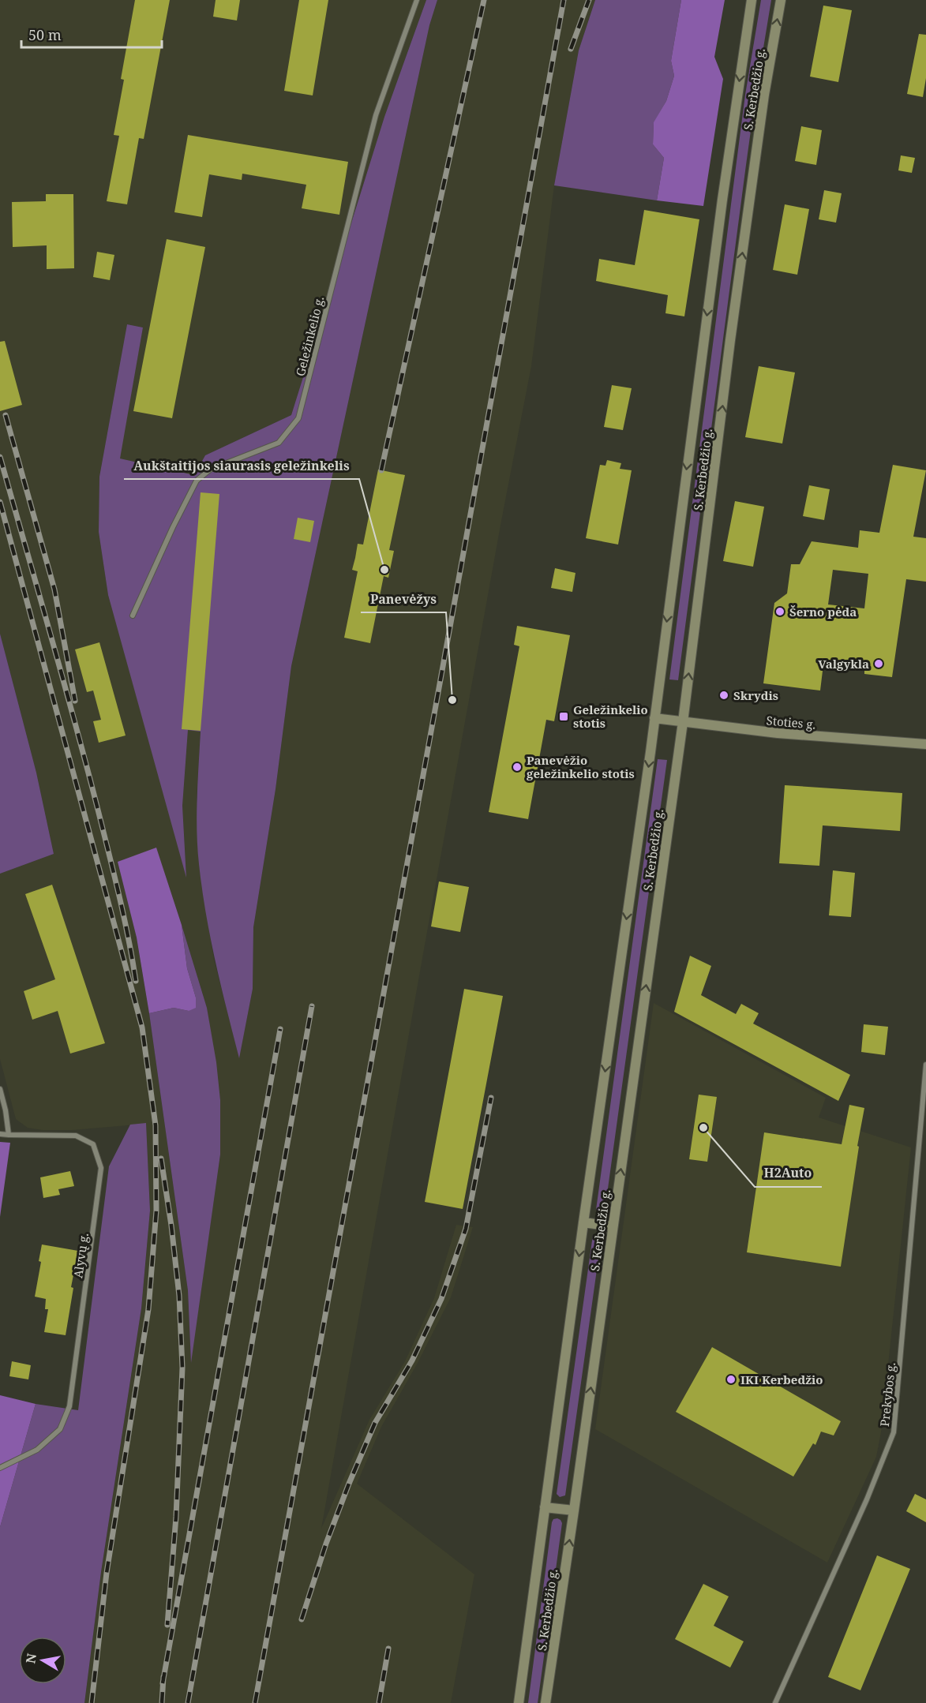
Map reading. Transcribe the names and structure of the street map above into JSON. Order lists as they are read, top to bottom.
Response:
{
  "streets": {
    "main road": ["S. Kerbedžio g.", "Stoties g."],
    "street": ["Geležinkelio g.", "Alyvų g.", "Prekybos g."]
  },
  "crossings": [
    ["S. Kerbedžio g.", "Stoties g."]
  ],
  "places": {
    "other": [
      "Aukštaitijos siaurasis geležinkelis",
      "Šerno pėda",
      "Valgykla",
      "Skrydis",
      "Panevėžys",
      "Panevėžio geležinkelio stotis",
      "H2Auto",
      "IKI Kerbedžio"
    ],
    "transit": ["Geležinkelio stotis"]
  },
  "scale_bar": "50 m",
  "north": "left"
}
